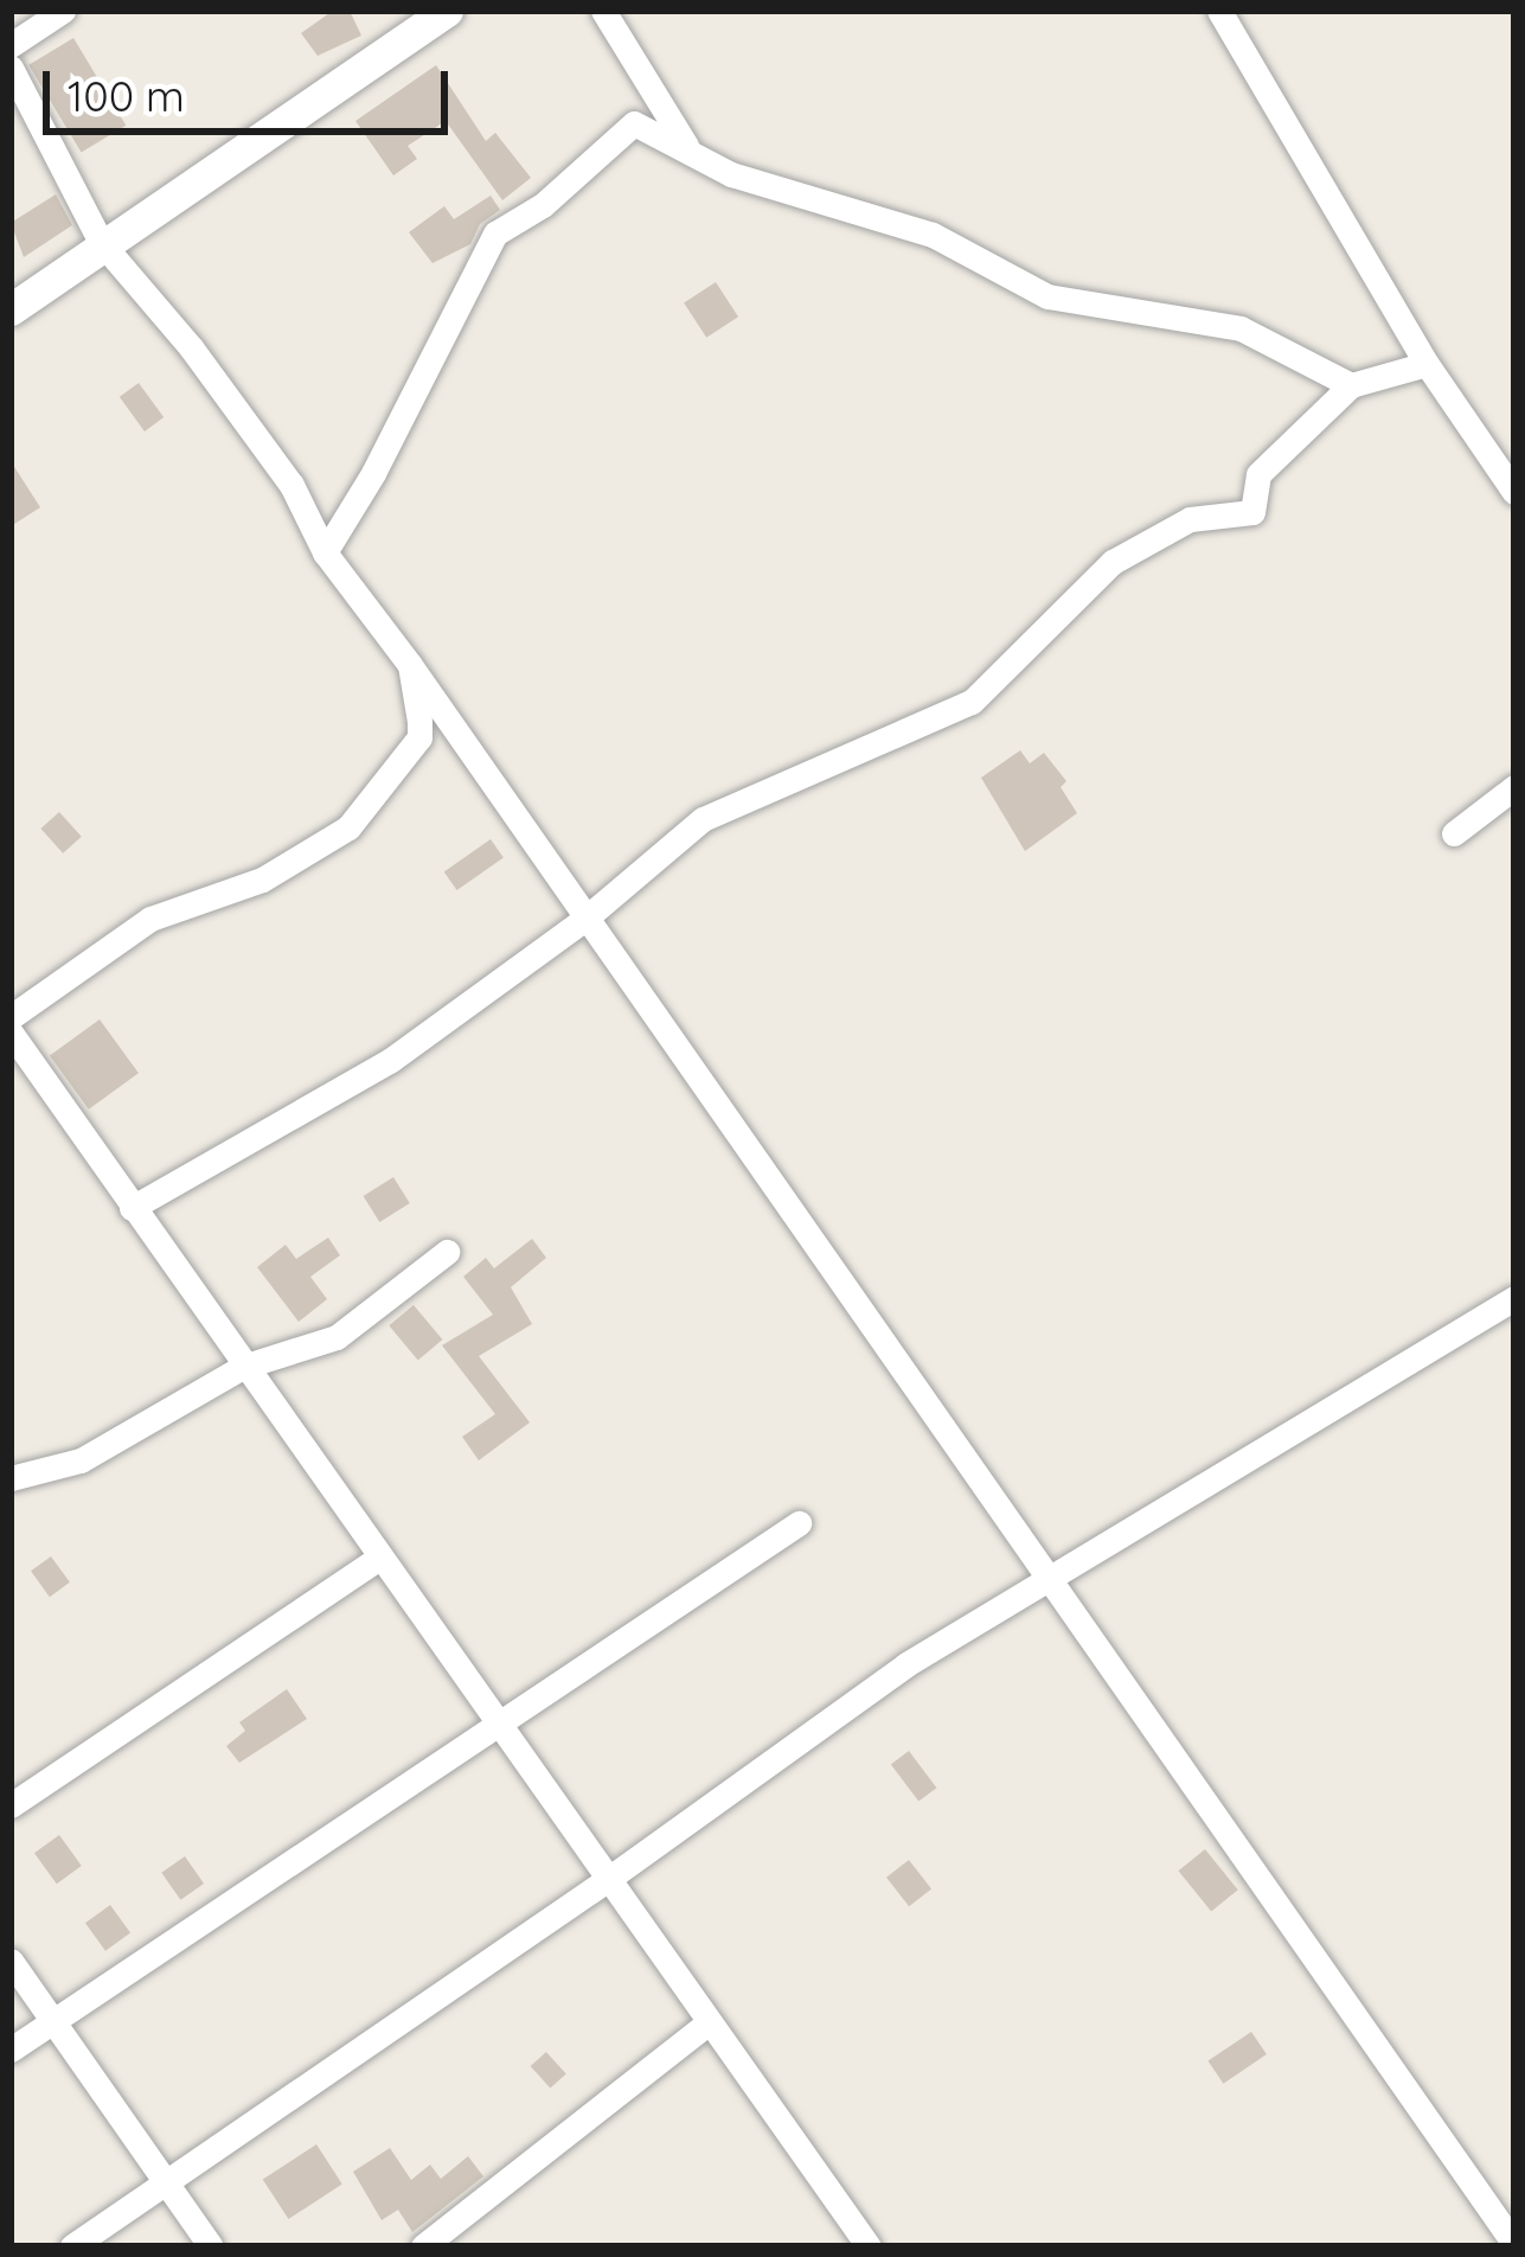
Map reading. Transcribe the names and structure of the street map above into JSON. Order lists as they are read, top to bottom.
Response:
{
  "scale_bar": "100 m"
}
